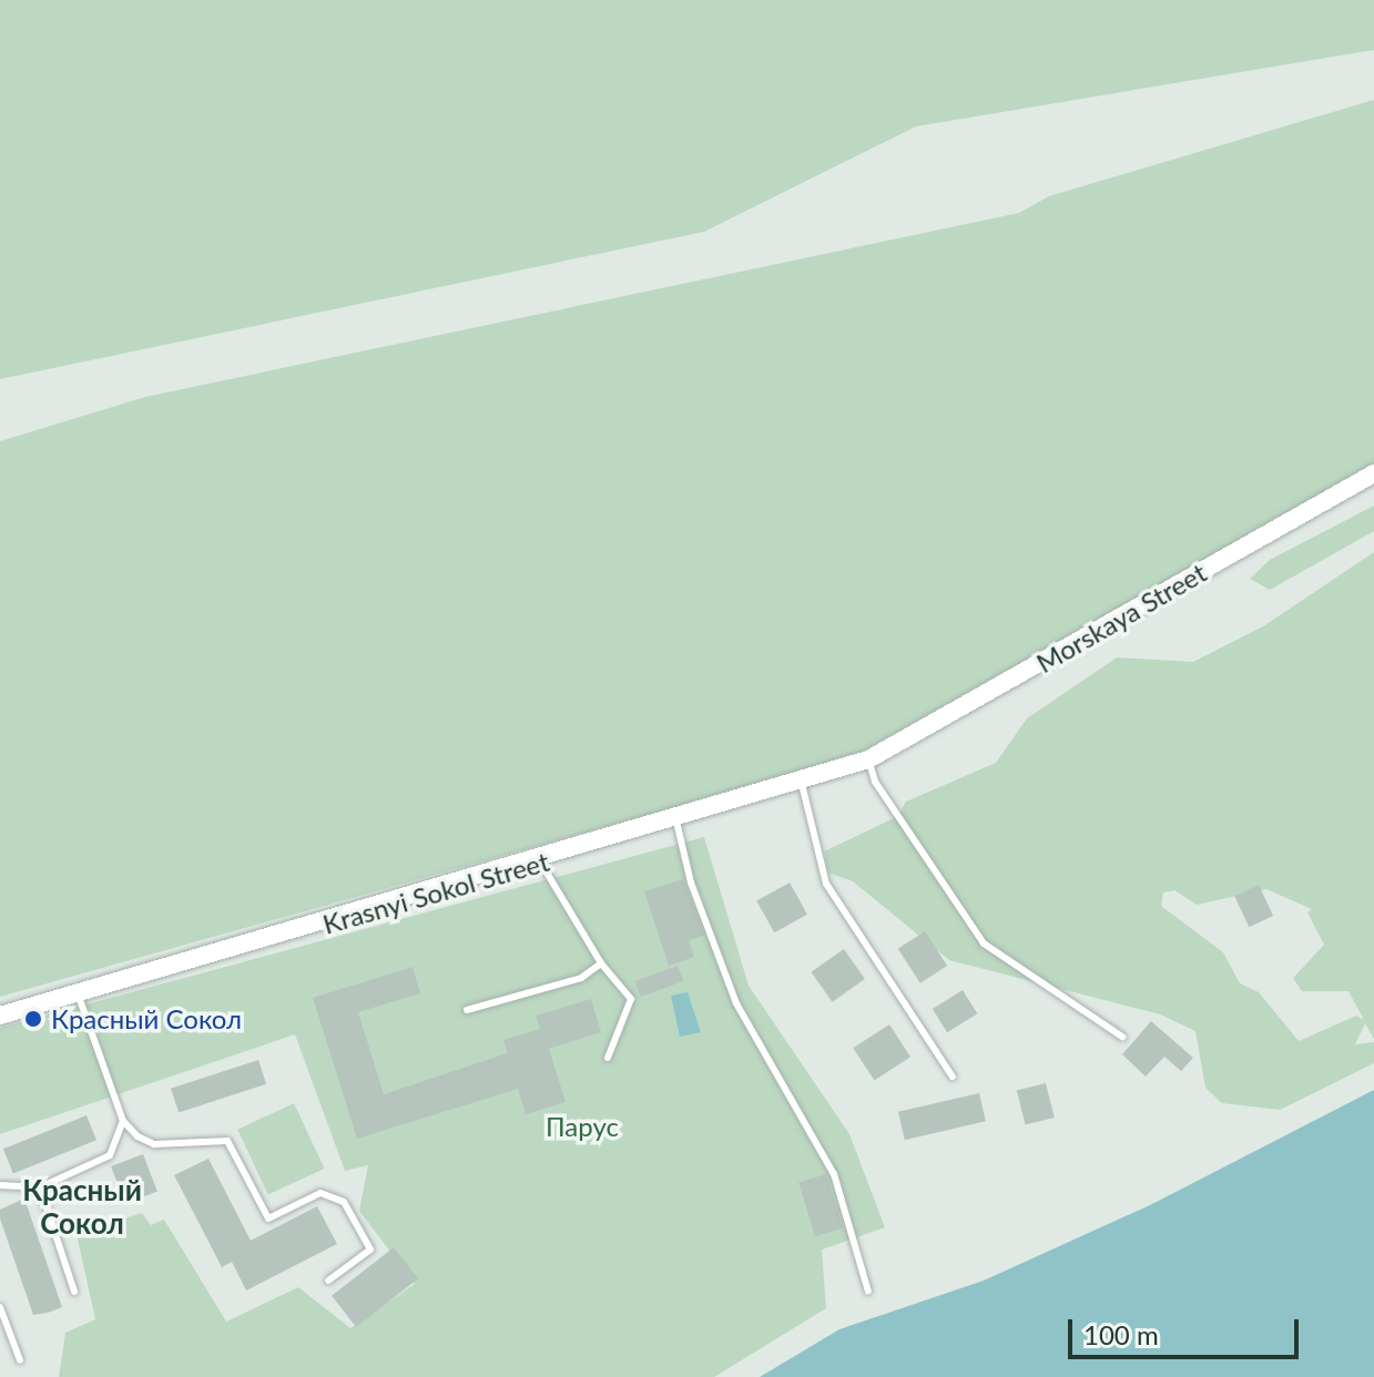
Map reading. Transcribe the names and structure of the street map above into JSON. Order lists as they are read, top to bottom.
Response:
{
  "streets": {
    "street": ["Morskaya Street", "Krasnyi Sokol Street"]
  },
  "crossings": [
    ["Morskaya Street", "Krasnyi Sokol Street"]
  ],
  "districts": ["Красный Сокол"],
  "parks": ["Парус"],
  "places": ["Красный Сокол"],
  "scale_bar": "100 m"
}
